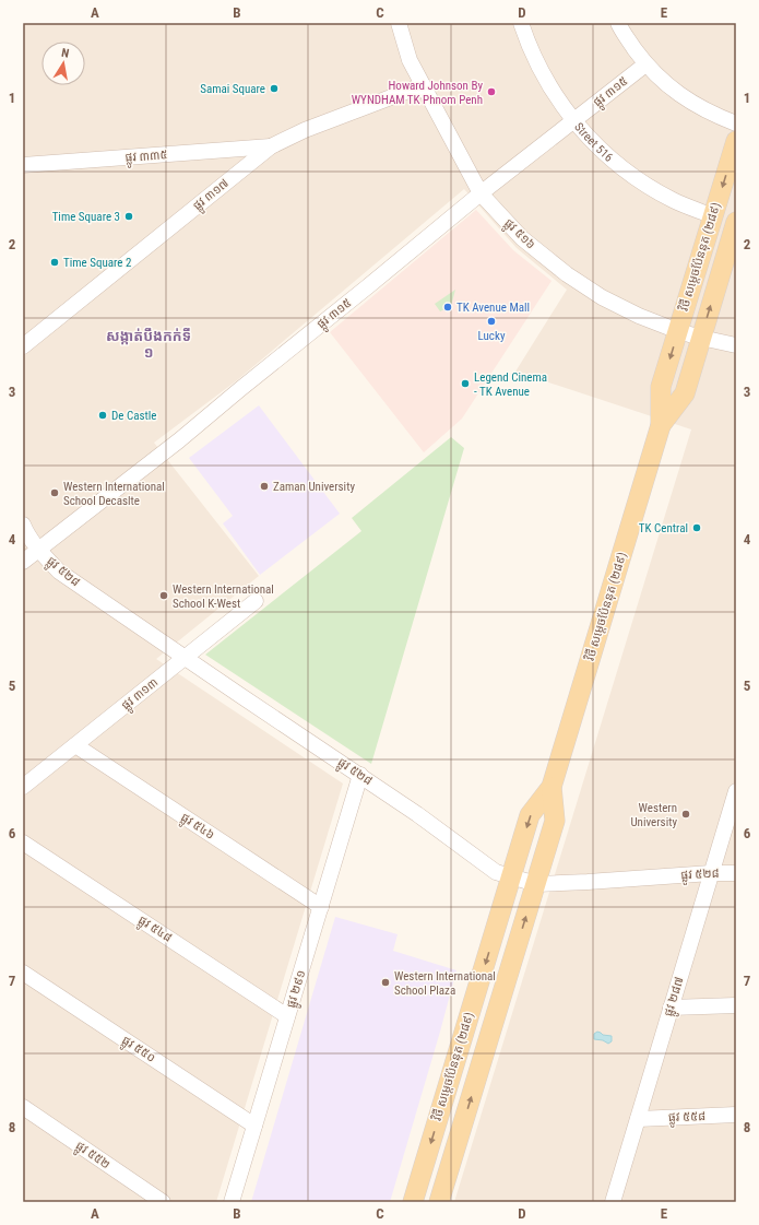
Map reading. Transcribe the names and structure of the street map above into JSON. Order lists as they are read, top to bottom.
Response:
{
  "streets": {
    "main road": ["វិថី សម្តេចប៉ែននុត (២៨៩)"],
    "street": [
      "ផ្លូវ ៣១៥",
      "Street 516",
      "ផ្លូវ ៣៣៥",
      "ផ្លូវ ៣១៧",
      "ផ្លូវ ៥១៦",
      "ផ្លូវ ៥២៨",
      "ផ្លូវ ៣១៣",
      "ផ្លូវ ៥៤៦",
      "ផ្លូវ ៥៤៨",
      "ផ្លូវ ២៩១",
      "ផ្លូវ ២៨៧",
      "ផ្លូវ ៥៥០",
      "ផ្លូវ ៥៥៨",
      "ផ្លូវ ៥៥២"
    ]
  },
  "crossings": [
    ["ផ្លូវ ៣១៥", "Street 516"],
    ["ផ្លូវ ៣១៥", "ផ្លូវ ៥១៦"],
    ["ផ្លូវ ៣១៥", "ផ្លូវ ៥២៨"],
    ["Street 516", "វិថី សម្តេចប៉ែននុត (២៨៩)"],
    ["ផ្លូវ ៣៣៥", "ផ្លូវ ៣១៧"],
    ["ផ្លូវ ៣១៧", "ផ្លូវ ៥១៦"],
    ["ផ្លូវ ៥១៦", "វិថី សម្តេចប៉ែននុត (២៨៩)"],
    ["វិថី សម្តេចប៉ែននុត (២៨៩)", "ផ្លូវ ៥២៨"],
    ["ផ្លូវ ៥២៨", "ផ្លូវ ៣១៣"],
    ["ផ្លូវ ៥២៨", "ផ្លូវ ២៩១"],
    ["ផ្លូវ ៥២៨", "ផ្លូវ ២៨៧"],
    ["ផ្លូវ ៣១៣", "ផ្លូវ ៥៤៦"],
    ["ផ្លូវ ៥៤៦", "ផ្លូវ ២៩១"],
    ["ផ្លូវ ៥៤៨", "ផ្លូវ ២៩១"],
    ["ផ្លូវ ២៩១", "ផ្លូវ ៥៥០"],
    ["ផ្លូវ ២៨៧", "ផ្លូវ ៥៥៨"]
  ],
  "districts": ["សង្កាត់បឹងកក់ទី ១"],
  "places": [
    "Samai Square",
    "Howard Johnson By WYNDHAM TK Phnom Penh",
    "Time Square 3",
    "Time Square 2",
    "TK Avenue Mall",
    "Lucky",
    "Legend Cinema - TK Avenue",
    "De Castle",
    "Zaman University",
    "Western International School Decaslte",
    "TK Central",
    "Western International School K-West",
    "Western University",
    "Western International School Plaza"
  ],
  "north": "top",
  "grid": {
    "columns": [
      "A",
      "B",
      "C",
      "D",
      "E"
    ],
    "rows": [
      "1",
      "2",
      "3",
      "4",
      "5",
      "6",
      "7",
      "8"
    ]
  }
}
